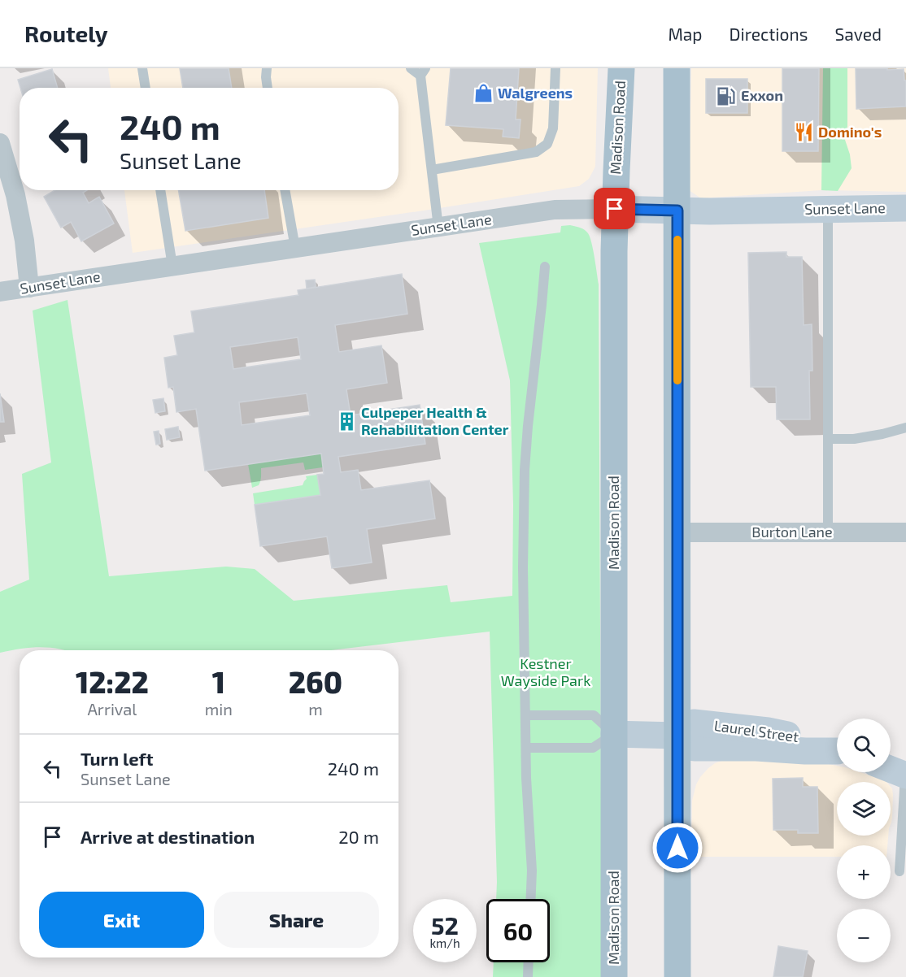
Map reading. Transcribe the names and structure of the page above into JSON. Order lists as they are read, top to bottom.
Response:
{
  "streets": {
    "main road": ["Madison Road"],
    "street": ["Sunset Lane", "Burton Lane", "Laurel Street"]
  },
  "crossings": [
    ["Madison Road", "Sunset Lane"],
    ["Madison Road", "Laurel Street"]
  ],
  "parks": ["Kestner Wayside Park"],
  "places": {
    "shop": ["Walgreens"],
    "fuel station": ["Exxon"],
    "restaurant": ["Domino's"],
    "building": ["Culpeper Health & Rehabilitation Center"]
  },
  "page": {
    "header": "Routely",
    "nav": ["Map", "Directions", "Saved"],
    "turn": ["240 m", "Sunset Lane"],
    "eta": [
      "12:22",
      "Arrival",
      "1",
      "min",
      "260",
      "m"
    ],
    "map_buttons": ["+", "−"],
    "list": [
      {
        "name": "Turn left",
        "note": "Sunset Lane",
        "value": "240 m"
      },
      {
        "name": "Arrive at destination",
        "value": "20 m"
      }
    ],
    "buttons": ["Exit", "Share"],
    "speed": "52 km/h",
    "limit": "60"
  }
}
